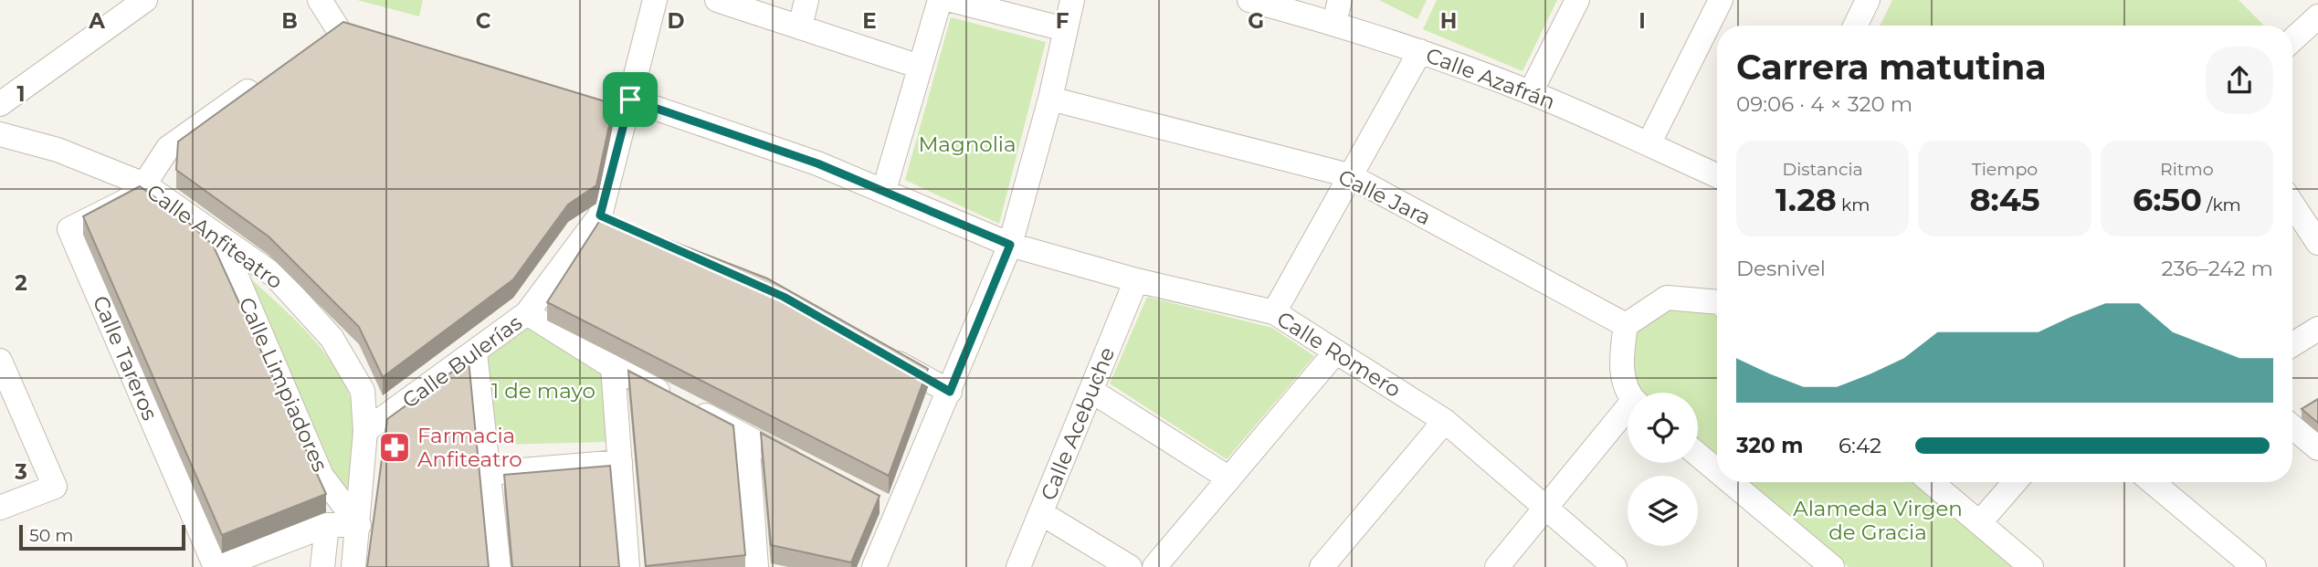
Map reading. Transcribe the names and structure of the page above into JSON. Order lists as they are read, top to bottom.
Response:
{
  "streets": {
    "street": [
      "Calle Azafrán",
      "Calle Jara",
      "Calle Anfiteatro",
      "Calle Romero",
      "Calle Tareros",
      "Calle Bulerías",
      "Calle Limpiadores",
      "Calle Acebuche"
    ]
  },
  "crossings": [
    ["Calle Anfiteatro", "Calle Tareros"],
    ["Calle Anfiteatro", "Calle Bulerías"],
    ["Calle Anfiteatro", "Calle Limpiadores"],
    ["Calle Romero", "Calle Bulerías"],
    ["Calle Romero", "Calle Acebuche"]
  ],
  "parks": ["Magnolia", "1 de mayo", "Alameda Virgen de Gracia"],
  "places": {
    "pharmacy": ["Farmacia Anfiteatro"]
  },
  "scale_bar": "50 m",
  "page": {
    "heading": ["Carrera matutina", "09:06 · 4 × 320 m"],
    "stats": [
      ["Distancia", "1.28 km"],
      ["Tiempo", "8:45"],
      ["Ritmo", "6:50 /km"]
    ],
    "chart": ["Desnivel", "236–242 m"],
    "list": [
      {
        "name": "320 m",
        "note": "6:42"
      }
    ],
    "scale": "50 m"
  },
  "grid": {
    "columns": [
      "A",
      "B",
      "C",
      "D",
      "E",
      "F",
      "G",
      "H",
      "I"
    ],
    "rows": ["1", "2", "3"]
  }
}
